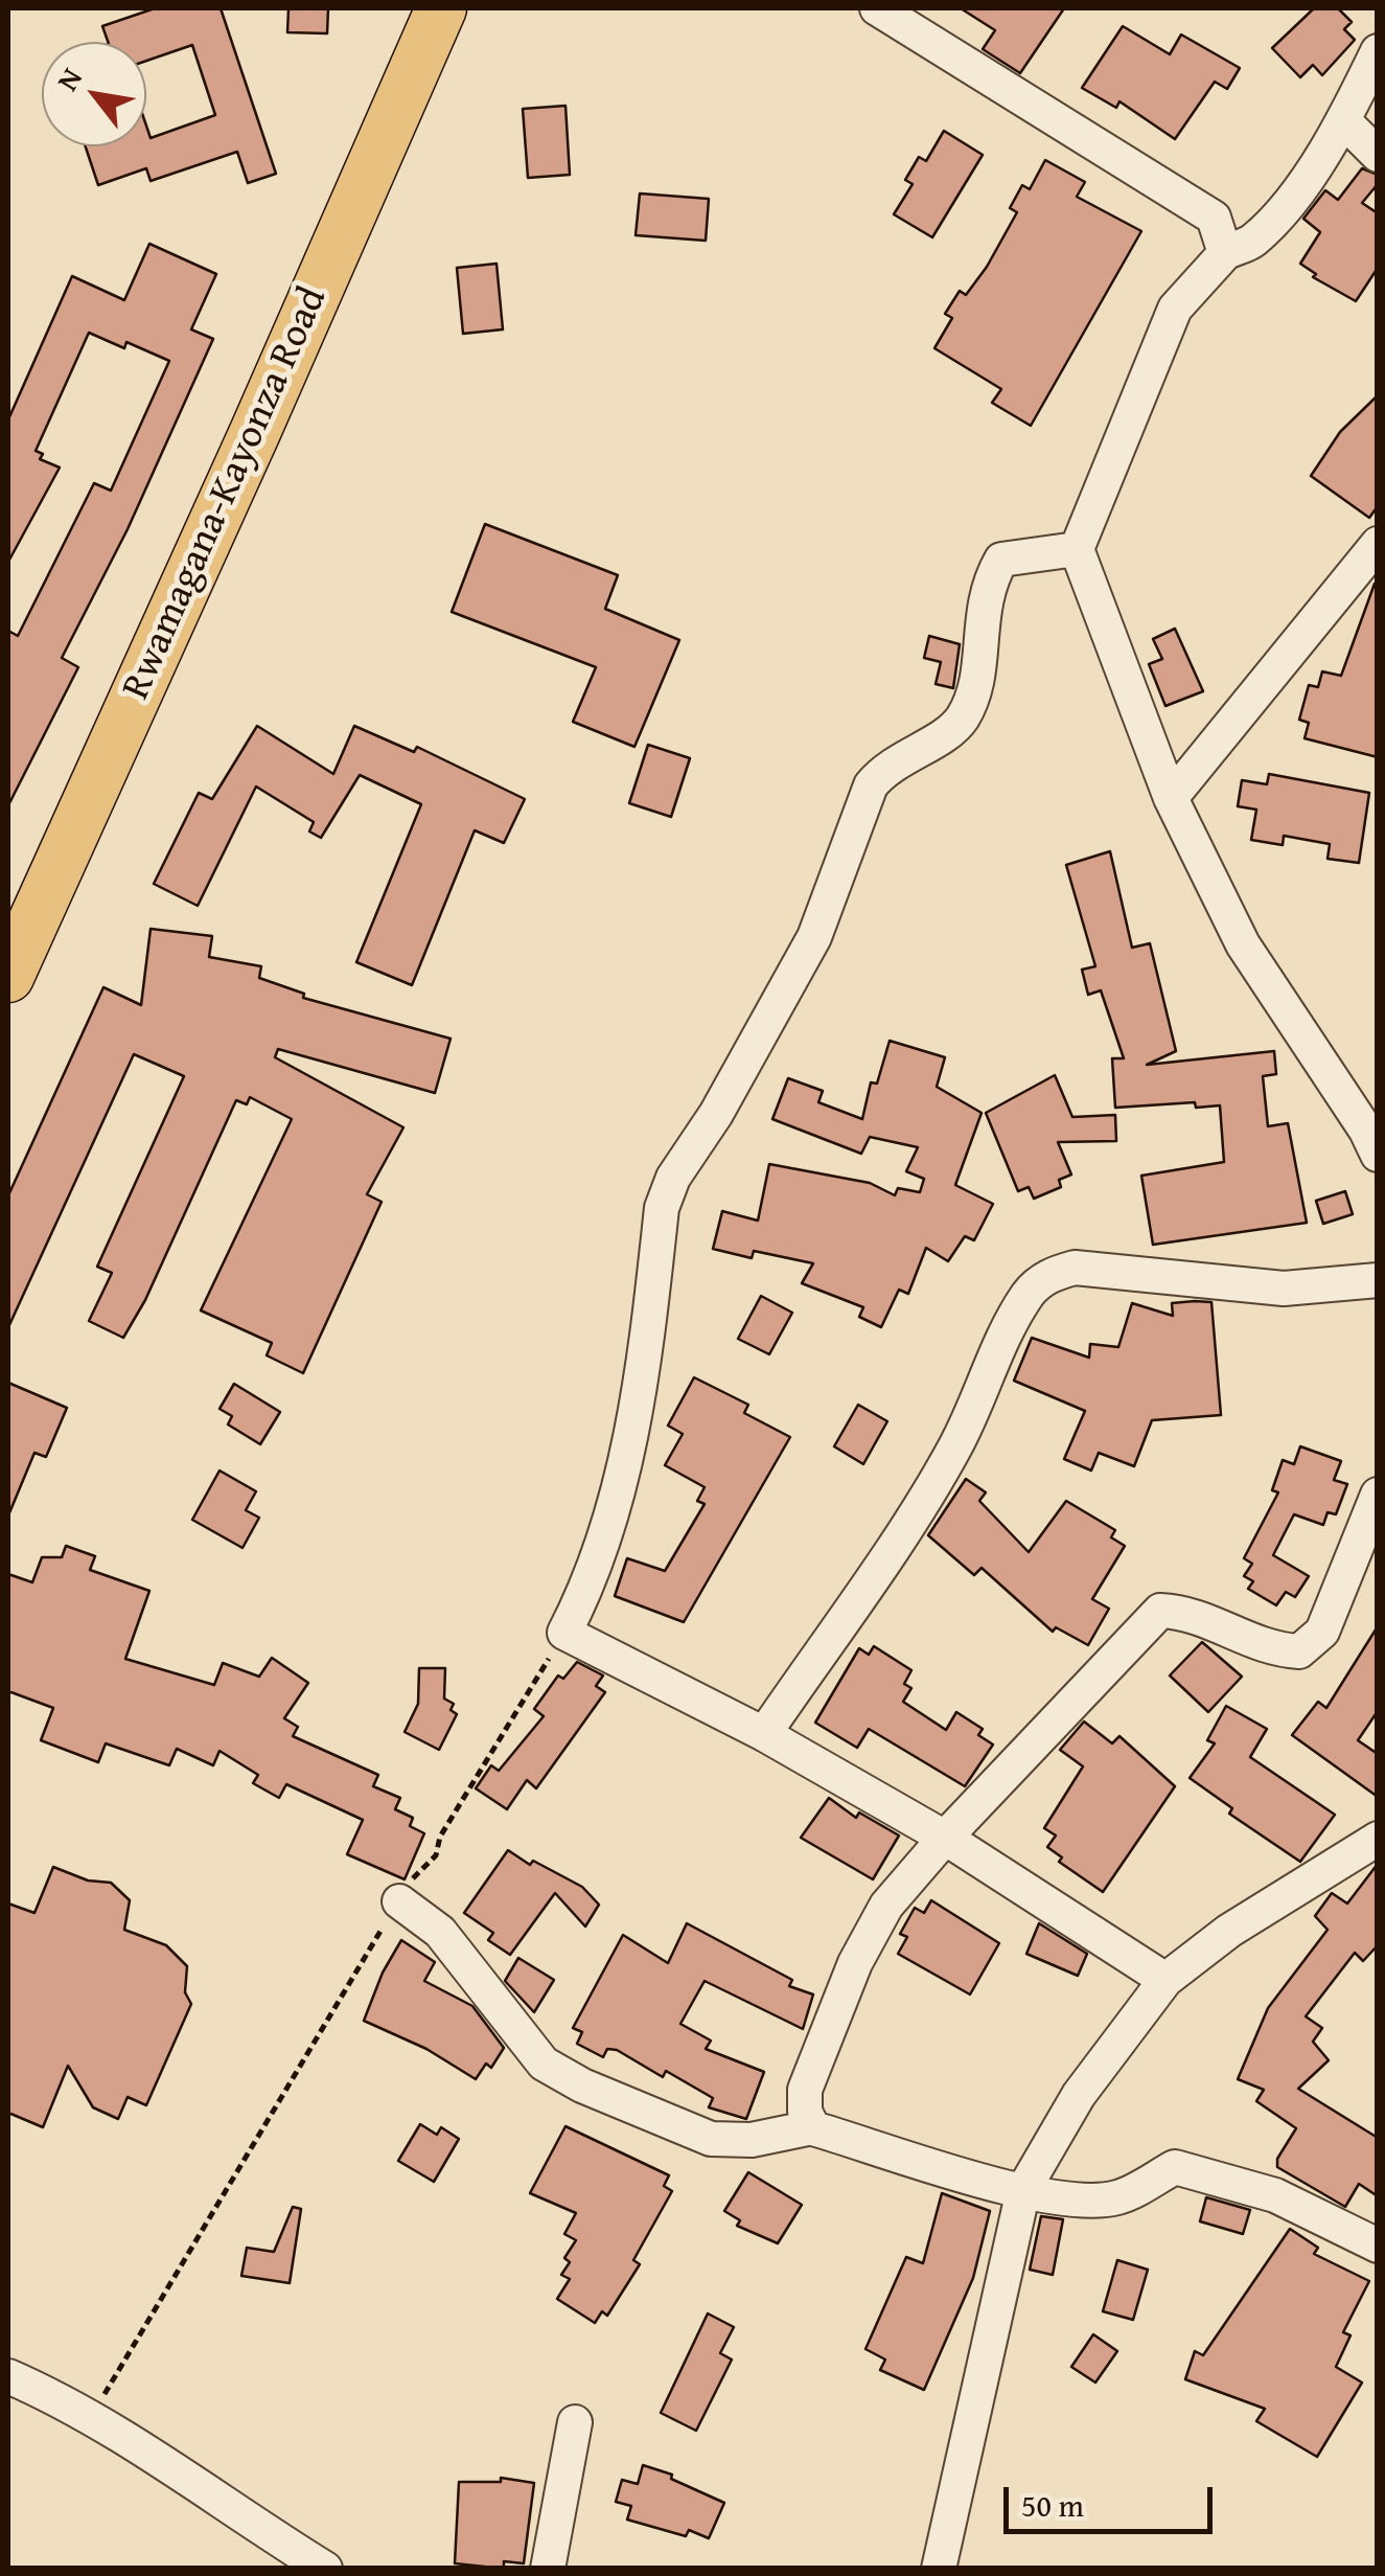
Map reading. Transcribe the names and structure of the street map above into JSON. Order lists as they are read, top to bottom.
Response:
{
  "streets": {
    "highway": ["Rwamagana-Kayonza Road"]
  },
  "scale_bar": "50 m",
  "north": "top left"
}
